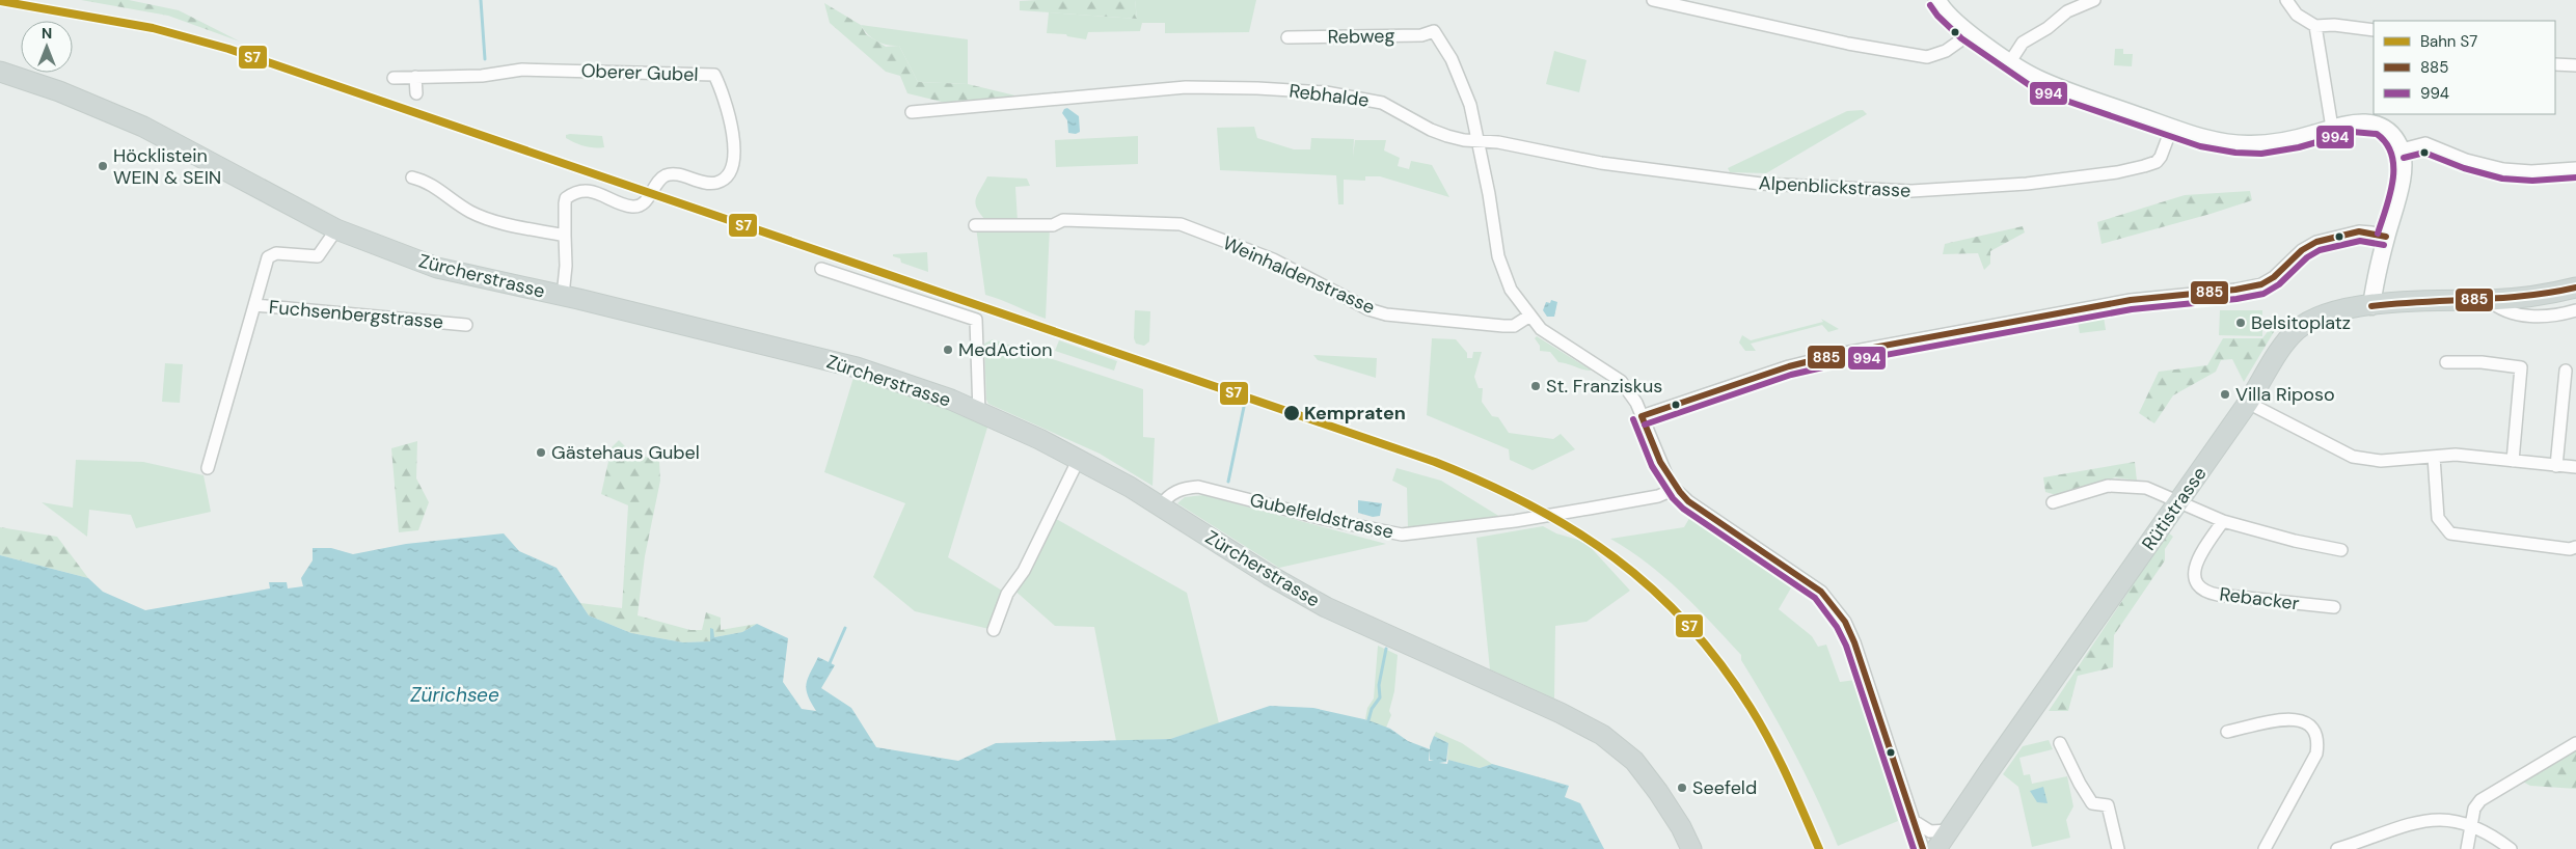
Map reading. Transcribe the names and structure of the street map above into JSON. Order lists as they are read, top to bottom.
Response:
{
  "streets": {
    "main road": ["Zürcherstrasse", "Rütistrasse"],
    "street": [
      "Rebweg",
      "Oberer Gubel",
      "Rebhalde",
      "Alpenblickstrasse",
      "Weinhaldenstrasse",
      "Fuchsenbergstrasse",
      "Gubelfeldstrasse",
      "Rebacker"
    ]
  },
  "crossings": [
    ["Rebweg", "Rebhalde"],
    ["Rebweg", "Alpenblickstrasse"],
    ["Oberer Gubel", "Zürcherstrasse"],
    ["Rebhalde", "Alpenblickstrasse"],
    ["Zürcherstrasse", "Fuchsenbergstrasse"],
    ["Zürcherstrasse", "Gubelfeldstrasse"]
  ],
  "water": ["Zürichsee"],
  "places": [
    "Höcklistein WEIN & SEIN",
    "Belsitoplatz",
    "MedAction",
    "St. Franziskus",
    "Villa Riposo",
    "Kempraten",
    "Gästehaus Gubel",
    "Seefeld"
  ],
  "lines": ["rail line S7", "transit line 994", "transit line 885"],
  "legend": ["Bahn S7", "885", "994"],
  "north": "top"
}
